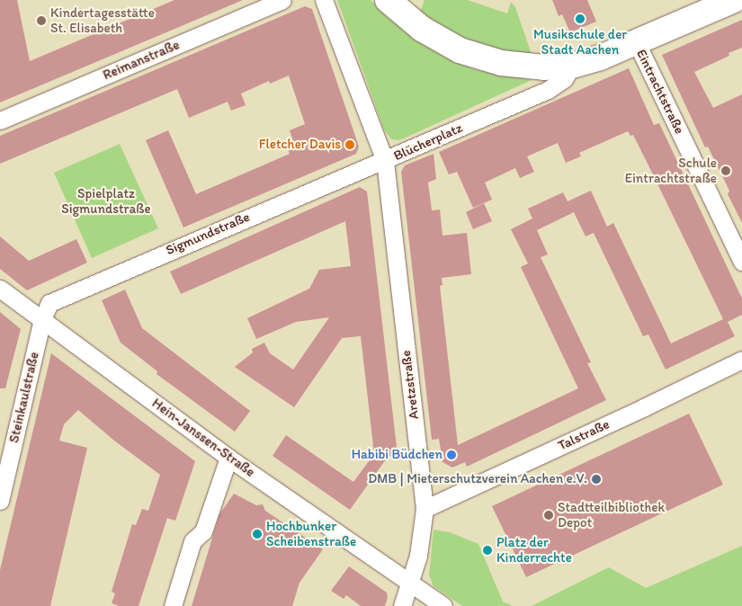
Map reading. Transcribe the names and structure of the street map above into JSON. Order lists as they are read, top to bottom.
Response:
{
  "streets": {
    "street": [
      "Reimanstraße",
      "Eintrachtstraße",
      "Blücherplatz",
      "Sigmundstraße",
      "Aretzstraße",
      "Steinkaulstraße",
      "Talstraße",
      "Hein-Janssen-Straße"
    ]
  },
  "crossings": [
    ["Blücherplatz", "Sigmundstraße"],
    ["Blücherplatz", "Aretzstraße"],
    ["Sigmundstraße", "Aretzstraße"],
    ["Sigmundstraße", "Steinkaulstraße"],
    ["Sigmundstraße", "Hein-Janssen-Straße"],
    ["Aretzstraße", "Talstraße"],
    ["Aretzstraße", "Hein-Janssen-Straße"],
    ["Steinkaulstraße", "Hein-Janssen-Straße"]
  ],
  "parks": ["Spielplatz Sigmundstraße"],
  "places": [
    "Musikschule der Stadt Aachen",
    "Kindertagesstätte St. Elisabeth",
    "Fletcher Davis",
    "Schule Eintrachtstraße",
    "Habibi Büdchen",
    "DMB | Mieterschutzverein Aachen e.V.",
    "Stadtteilbibliothek Depot",
    "Hochbunker Scheibenstraße",
    "Platz der Kinderrechte"
  ]
}
